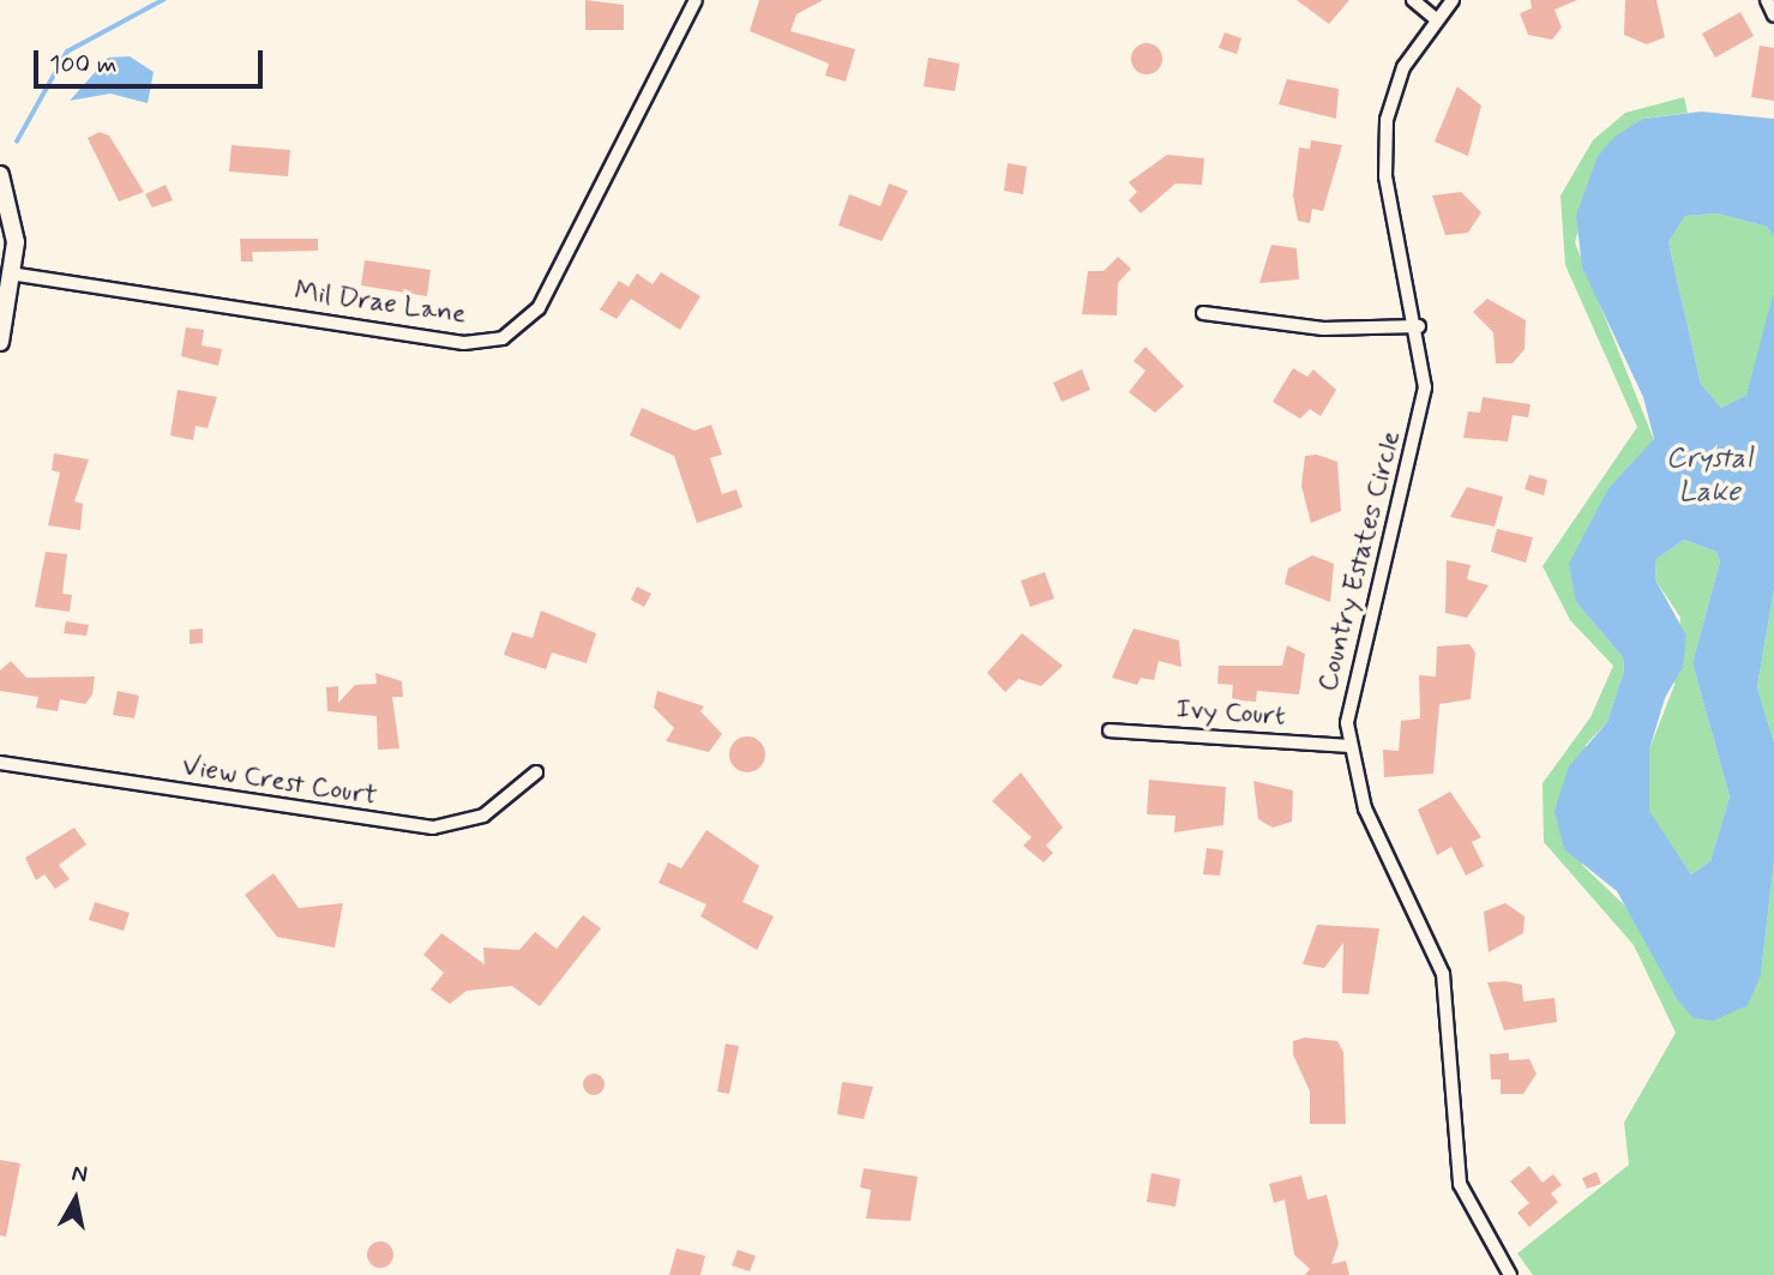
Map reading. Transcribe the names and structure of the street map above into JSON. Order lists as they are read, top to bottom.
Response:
{
  "streets": {
    "street": [
      "Mil Drae Lane",
      "Country Estates Circle",
      "Ivy Court",
      "View Crest Court"
    ]
  },
  "crossings": [
    ["Country Estates Circle", "Ivy Court"]
  ],
  "water": ["Crystal Lake"],
  "scale_bar": "100 m",
  "north": "top"
}
